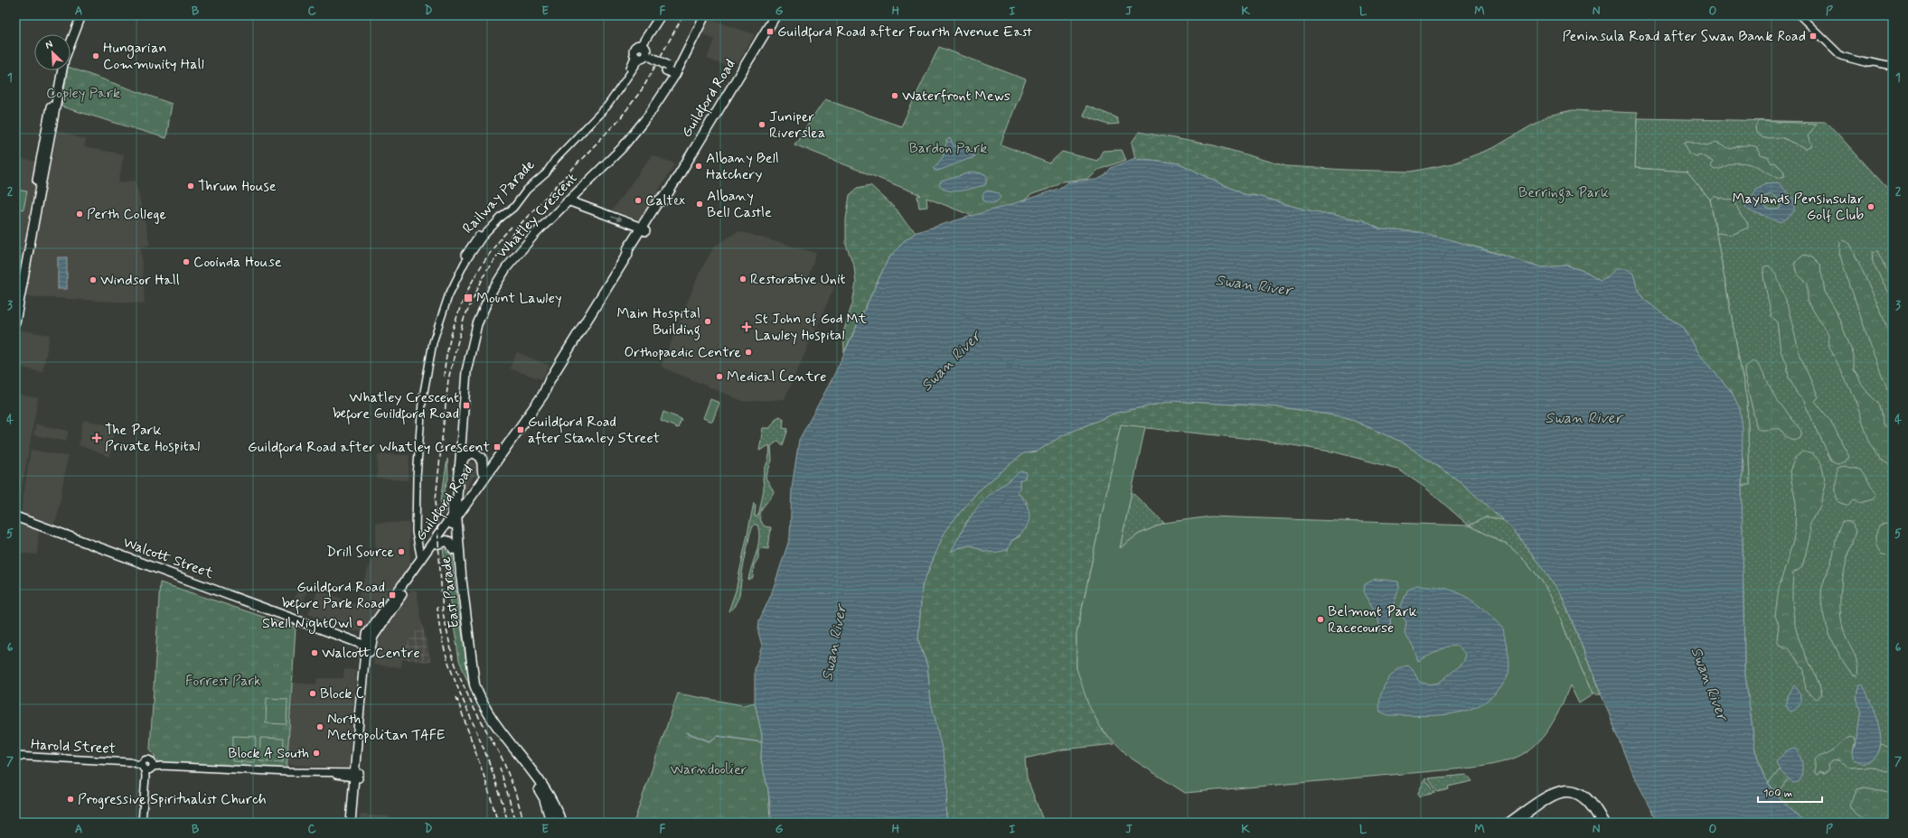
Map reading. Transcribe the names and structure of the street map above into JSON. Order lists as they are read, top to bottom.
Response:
{
  "streets": {
    "highway": ["Guildford Road", "East Parade"],
    "main road": ["Railway Parade", "Whatley Crescent", "Walcott Street"],
    "street": ["Harold Street"]
  },
  "crossings": [
    ["Guildford Road", "Railway Parade"],
    ["Guildford Road", "Whatley Crescent"],
    ["Guildford Road", "Walcott Street"],
    ["Guildford Road", "East Parade"],
    ["Whatley Crescent", "East Parade"]
  ],
  "water": ["Swan River"],
  "parks": [
    "Copley Park",
    "Bardon Park",
    "Berringa Park",
    "Forrest Park",
    "Warndoolier"
  ],
  "places": {
    "transit": [
      "Guildford Road after Fourth Avenue East",
      "Peninsula Road after Swan Bank Road",
      "Mount Lawley",
      "Whatley Crescent before Guildford Road",
      "Guildford Road after Stanley Street",
      "Guildford Road after Whatley Crescent",
      "Guildford Road before Park Road"
    ],
    "other": [
      "Hungarian Community Hall",
      "Waterfront Mews",
      "Juniper Riverslea",
      "Albany Bell Hatchery",
      "Thrum House",
      "Caltex",
      "Albany Bell Castle",
      "Maylands Pensinsular Golf Club",
      "Perth College",
      "Cooinda House",
      "Restorative Unit",
      "Windsor Hall",
      "Main Hospital Building",
      "Orthopaedic Centre",
      "Medical Centre",
      "Drill Source",
      "Belmont Park Racecourse",
      "Shell NightOwl",
      "Walcott Centre",
      "Block C",
      "North Metropolitan TAFE",
      "Block A South",
      "Progressive Spiritualist Church"
    ],
    "health": ["St John of God Mt Lawley Hospital", "The Park Private Hospital"]
  },
  "scale_bar": "100 m",
  "north": "top left",
  "grid": {
    "columns": [
      "A",
      "B",
      "C",
      "D",
      "E",
      "F",
      "G",
      "H",
      "I",
      "J",
      "K",
      "L",
      "M",
      "N",
      "O",
      "P"
    ],
    "rows": [
      "1",
      "2",
      "3",
      "4",
      "5",
      "6",
      "7"
    ]
  }
}
